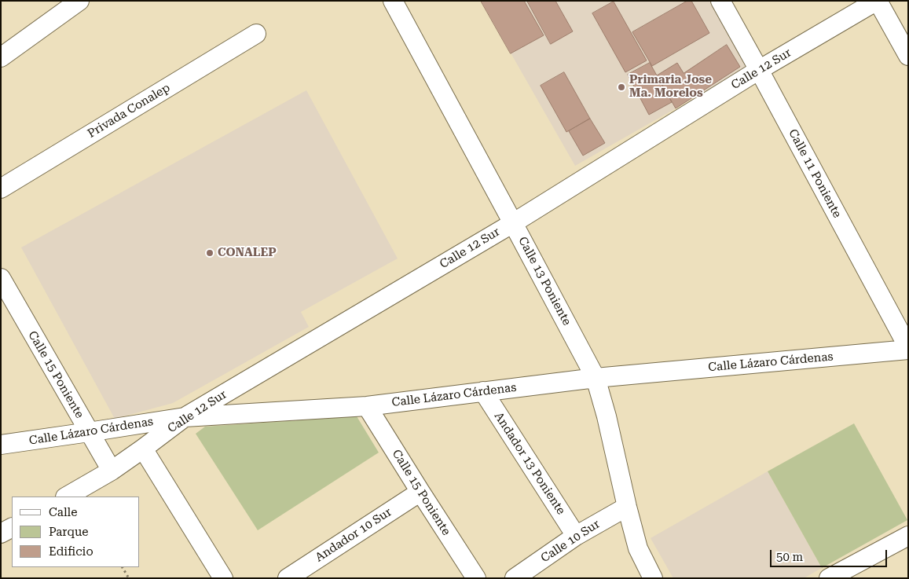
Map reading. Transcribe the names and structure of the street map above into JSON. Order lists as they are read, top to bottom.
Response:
{
  "streets": {
    "street": [
      "Calle 12 Sur",
      "Privada Conalep",
      "Calle 11 Poniente",
      "Calle 13 Poniente",
      "Calle Lázaro Cárdenas",
      "Calle 15 Poniente",
      "Andador 13 Poniente",
      "Andador 10 Sur",
      "Calle 10 Sur"
    ]
  },
  "crossings": [
    ["Calle 12 Sur", "Calle 11 Poniente"],
    ["Calle 12 Sur", "Calle 13 Poniente"],
    ["Calle 12 Sur", "Calle Lázaro Cárdenas"],
    ["Calle 12 Sur", "Calle 15 Poniente"],
    ["Calle 11 Poniente", "Calle Lázaro Cárdenas"],
    ["Calle 13 Poniente", "Calle Lázaro Cárdenas"],
    ["Calle 13 Poniente", "Calle 10 Sur"],
    ["Calle Lázaro Cárdenas", "Calle 15 Poniente"],
    ["Calle Lázaro Cárdenas", "Andador 13 Poniente"],
    ["Calle 15 Poniente", "Andador 10 Sur"],
    ["Andador 13 Poniente", "Calle 10 Sur"]
  ],
  "places": ["Primaria Jose Ma. Morelos", "CONALEP"],
  "legend": ["Calle", "Parque", "Edificio"],
  "scale_bar": "50 m"
}
